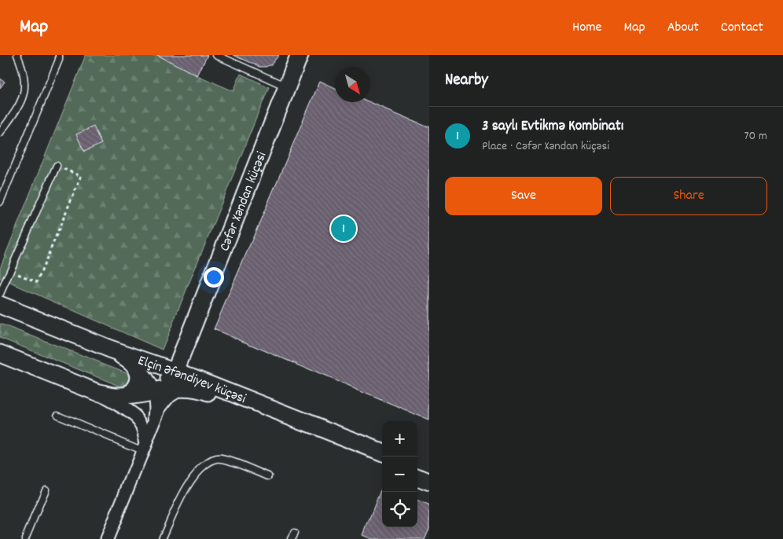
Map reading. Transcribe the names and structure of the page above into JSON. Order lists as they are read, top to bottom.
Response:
{
  "streets": {
    "main road": ["Cəfər Xəndan küçəsi", "Elçin Əfəndiyev küçəsi"]
  },
  "crossings": [
    ["Cəfər Xəndan küçəsi", "Elçin Əfəndiyev küçəsi"]
  ],
  "north": "bottom right",
  "page": {
    "header": "Map",
    "nav": [
      "Home",
      "Map",
      "About",
      "Contact"
    ],
    "heading": "Nearby",
    "list": [
      {
        "mark": "1",
        "name": "3 saylı Evtikmə Kombinatı",
        "note": "Place · Cəfər Xəndan küçəsi",
        "value": "70 m"
      }
    ],
    "buttons": ["Save", "Share"],
    "pins": "1",
    "map_buttons": ["+", "−"]
  }
}
